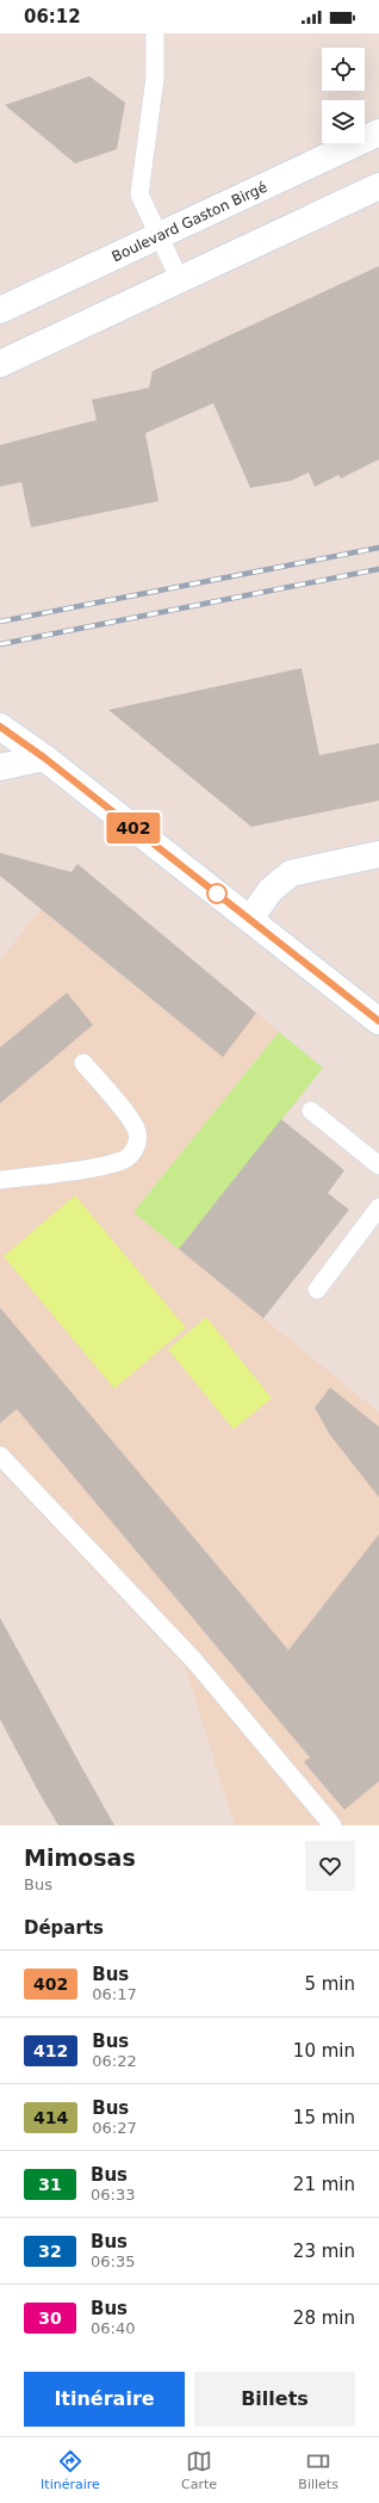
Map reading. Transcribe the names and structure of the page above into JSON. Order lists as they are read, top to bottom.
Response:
{
  "streets": {
    "main road": ["Boulevard Gaston Birgé"]
  },
  "lines": ["bus line 402"],
  "page": {
    "status": "06:12",
    "on_map": "402",
    "heading": [
      ["Mimosas", "Bus"],
      "Départs"
    ],
    "list": [
      {
        "mark": "402",
        "name": "Bus",
        "note": "06:17",
        "value": "5 min"
      },
      {
        "mark": "412",
        "name": "Bus",
        "note": "06:22",
        "value": "10 min"
      },
      {
        "mark": "414",
        "name": "Bus",
        "note": "06:27",
        "value": "15 min"
      },
      {
        "mark": "31",
        "name": "Bus",
        "note": "06:33",
        "value": "21 min"
      },
      {
        "mark": "32",
        "name": "Bus",
        "note": "06:35",
        "value": "23 min"
      },
      {
        "mark": "30",
        "name": "Bus",
        "note": "06:40",
        "value": "28 min"
      }
    ],
    "buttons": ["Itinéraire", "Billets"],
    "tabs": ["Itinéraire", "Carte", "Billets"]
  }
}
